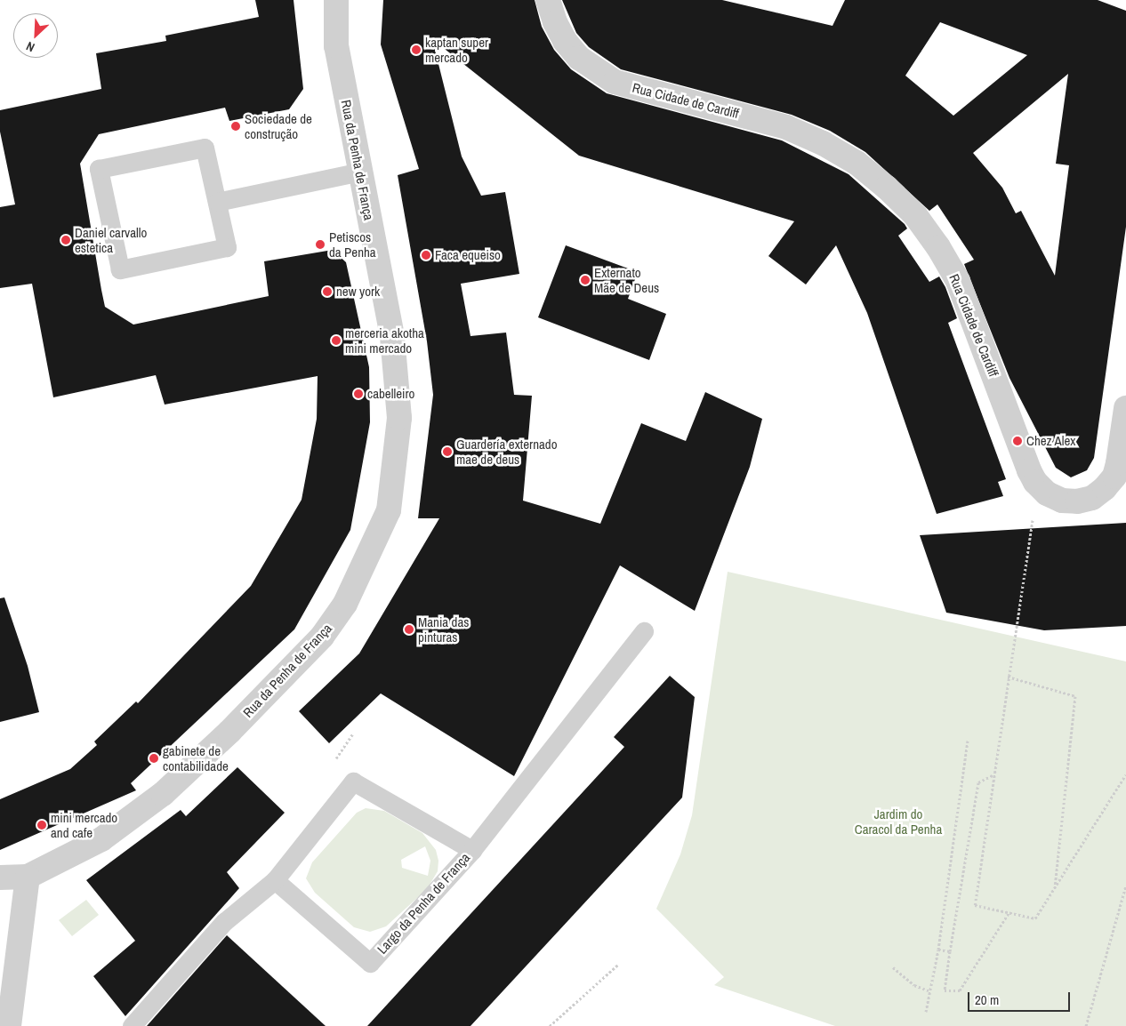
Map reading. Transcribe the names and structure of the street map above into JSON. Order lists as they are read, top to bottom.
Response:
{
  "streets": {
    "street": ["Rua Cidade de Cardiff", "Rua da Penha de França"],
    "lane": ["Largo da Penha de França"]
  },
  "parks": ["Jardim do Caracol da Penha"],
  "places": [
    "kaptan super mercado",
    "Sociedade de construção",
    "Daniel carvallo estetica",
    "Petiscos da Penha",
    "Faca equeiso",
    "Externato Mãe de Deus",
    "new york",
    "merceria akotha mini mercado",
    "cabelleiro",
    "Chez Alex",
    "Guardería externado mae de deus",
    "Mania das pinturas",
    "gabinete de contabilidade",
    "mini mercado and cafe"
  ],
  "scale_bar": "20 m",
  "north": "bottom left"
}
